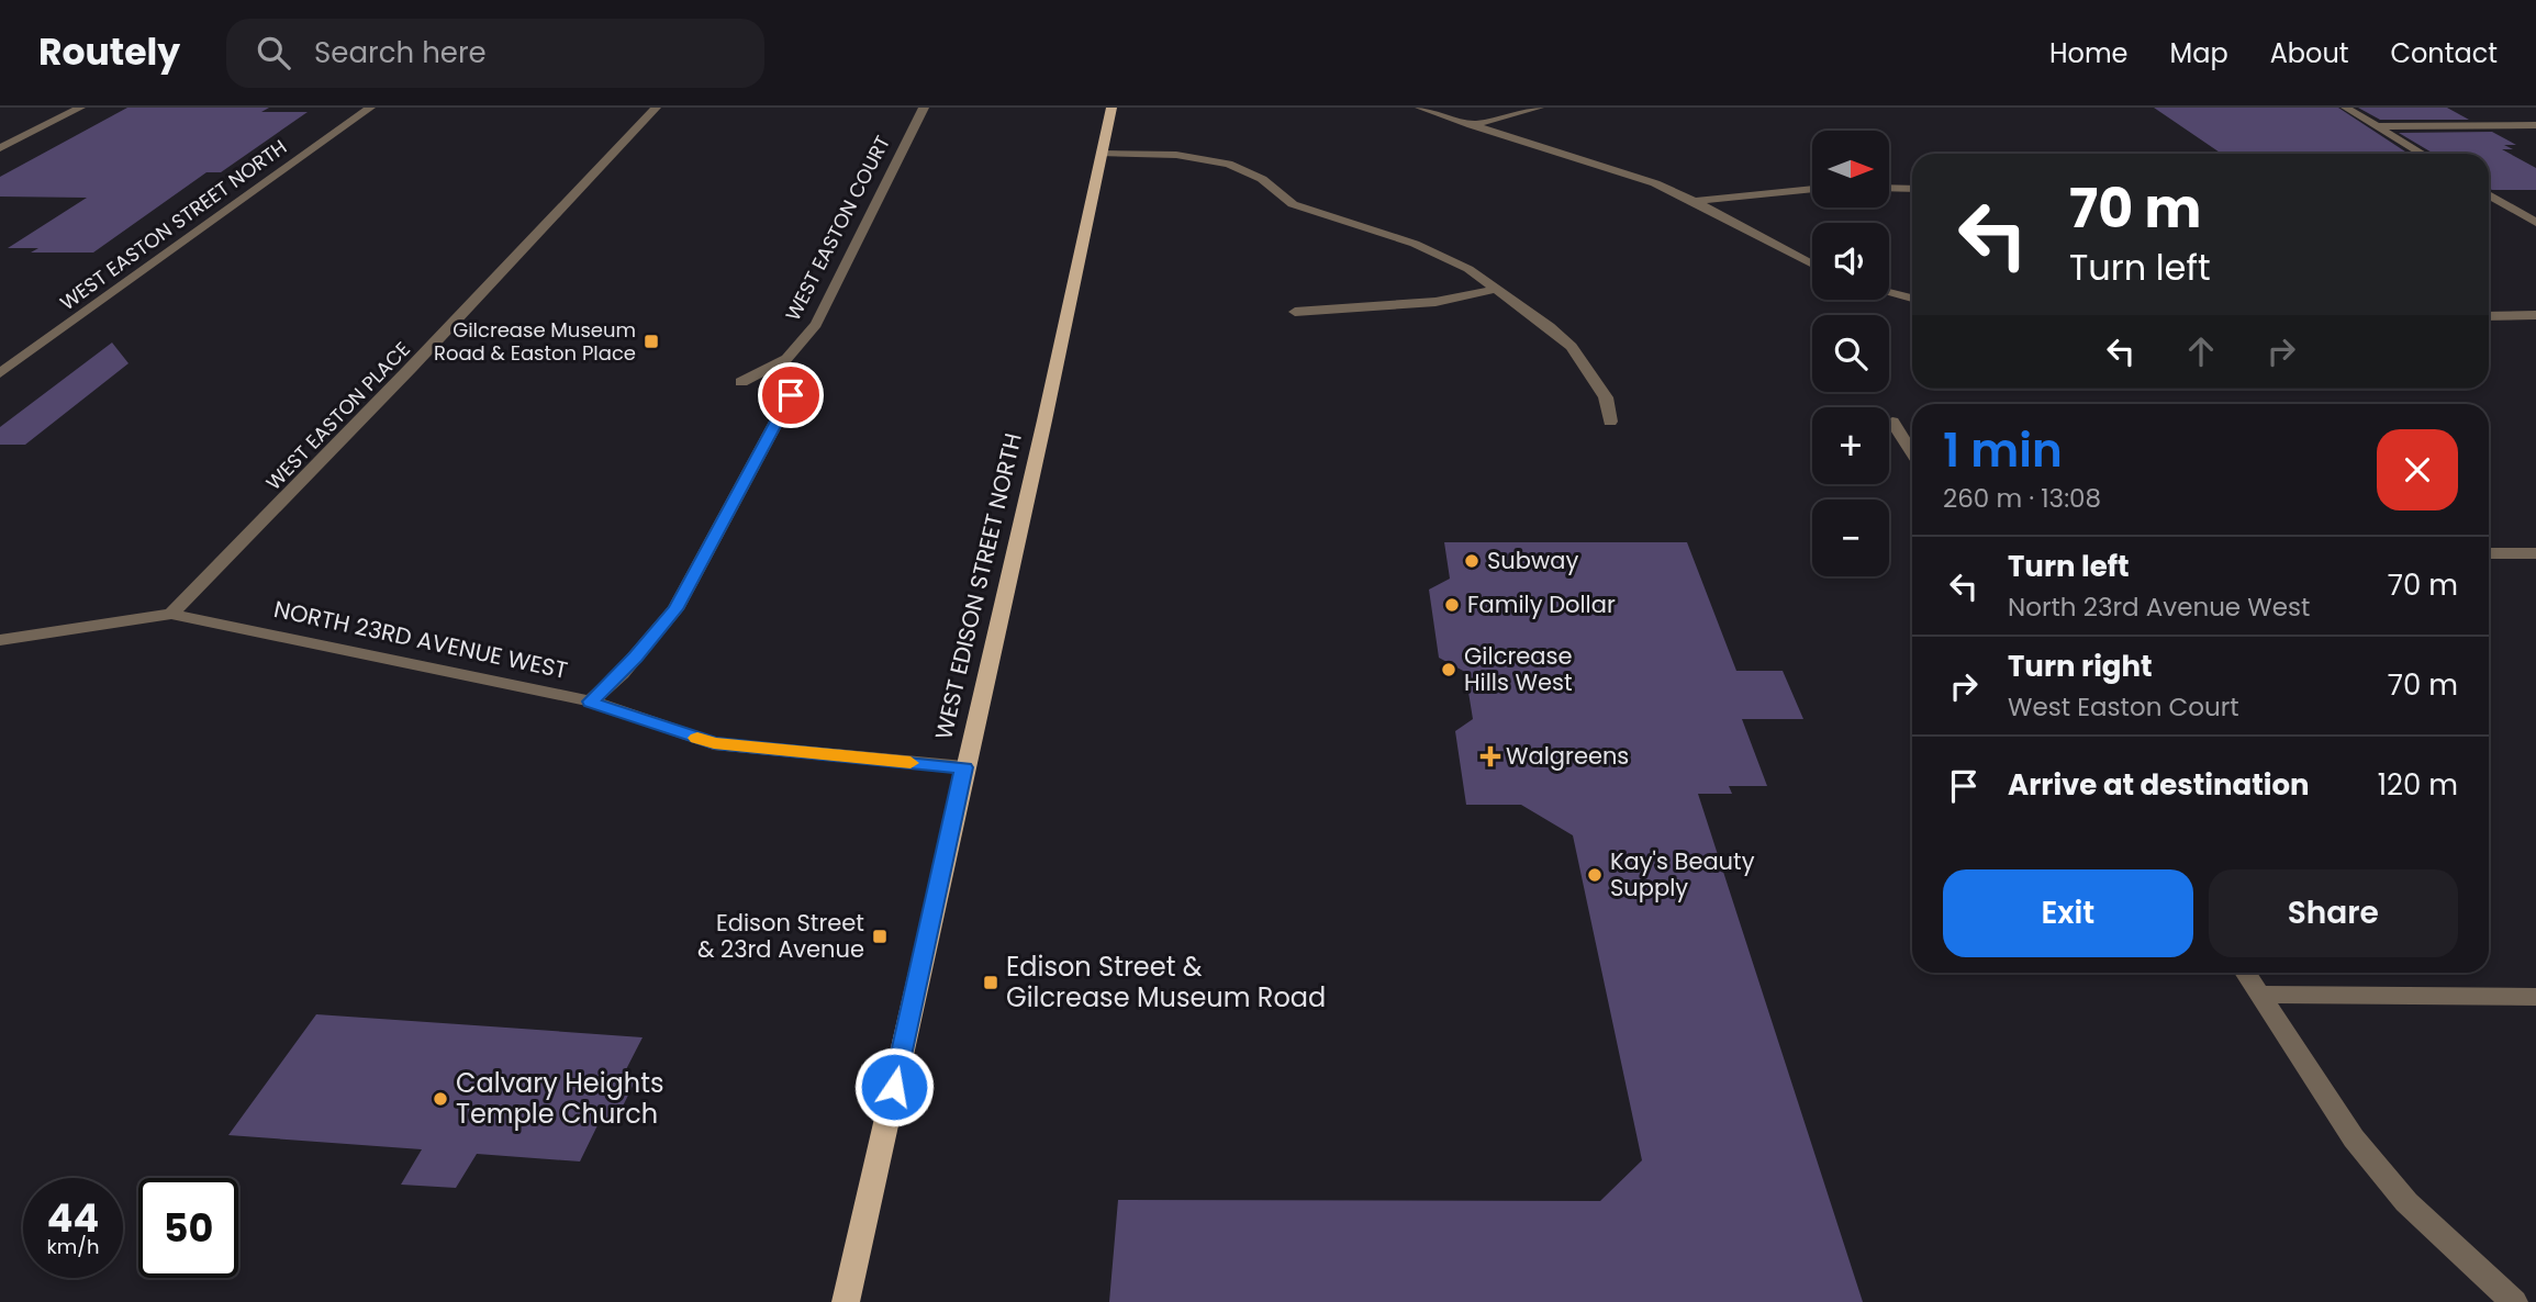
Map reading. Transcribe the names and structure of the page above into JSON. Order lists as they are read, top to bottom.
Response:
{
  "streets": {
    "main road": ["WEST EDISON STREET NORTH"],
    "street": [
      "WEST EASTON STREET NORTH",
      "WEST EASTON COURT",
      "WEST EASTON PLACE",
      "NORTH 23RD AVENUE WEST"
    ]
  },
  "crossings": [
    ["WEST EASTON PLACE", "NORTH 23RD AVENUE WEST"],
    ["WEST EDISON STREET NORTH", "NORTH 23RD AVENUE WEST"]
  ],
  "places": {
    "transit": ["Gilcrease Museum Road & Easton Place", "Edison Street & 23rd Avenue", "Edison Street & Gilcrease Museum Road"],
    "other": [
      "Subway",
      "Family Dollar",
      "Gilcrease Hills West",
      "Kay's Beauty Supply",
      "Calvary Heights Temple Church"
    ],
    "health": ["Walgreens"]
  },
  "north": "right",
  "page": {
    "header": "Routely",
    "search": "Search here",
    "nav": [
      "Home",
      "Map",
      "About",
      "Contact"
    ],
    "map_buttons": ["+", "−"],
    "turn": ["70 m", "Turn left"],
    "heading": ["1 min", "260 m · 13:08"],
    "list": [
      {
        "name": "Turn left",
        "note": "North 23rd Avenue West",
        "value": "70 m"
      },
      {
        "name": "Turn right",
        "note": "West Easton Court",
        "value": "70 m"
      },
      {
        "name": "Arrive at destination",
        "value": "120 m"
      }
    ],
    "buttons": ["Exit", "Share"],
    "speed": "44 km/h",
    "limit": "50"
  }
}
